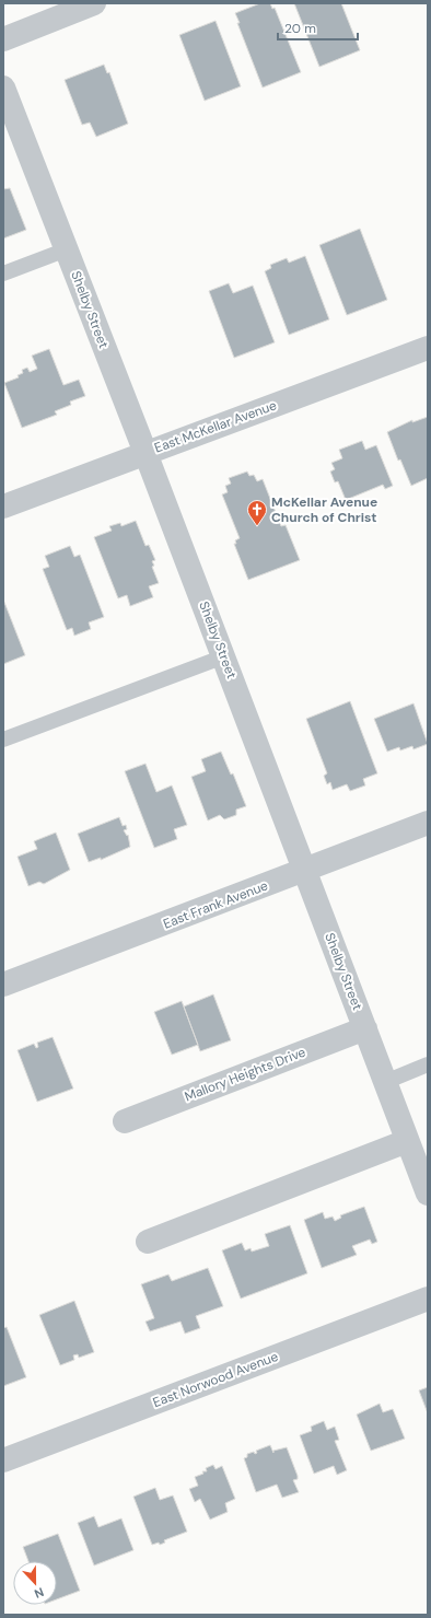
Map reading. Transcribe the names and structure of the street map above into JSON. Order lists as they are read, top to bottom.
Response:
{
  "streets": {
    "street": [
      "Shelby Street",
      "East McKellar Avenue",
      "East Frank Avenue",
      "Mallory Heights Drive",
      "East Norwood Avenue"
    ]
  },
  "crossings": [
    ["Shelby Street", "East McKellar Avenue"],
    ["Shelby Street", "East Frank Avenue"],
    ["Shelby Street", "Mallory Heights Drive"]
  ],
  "places": {
    "church": ["McKellar Avenue Church of Christ"]
  },
  "scale_bar": "20 m",
  "north": "bottom"
}
